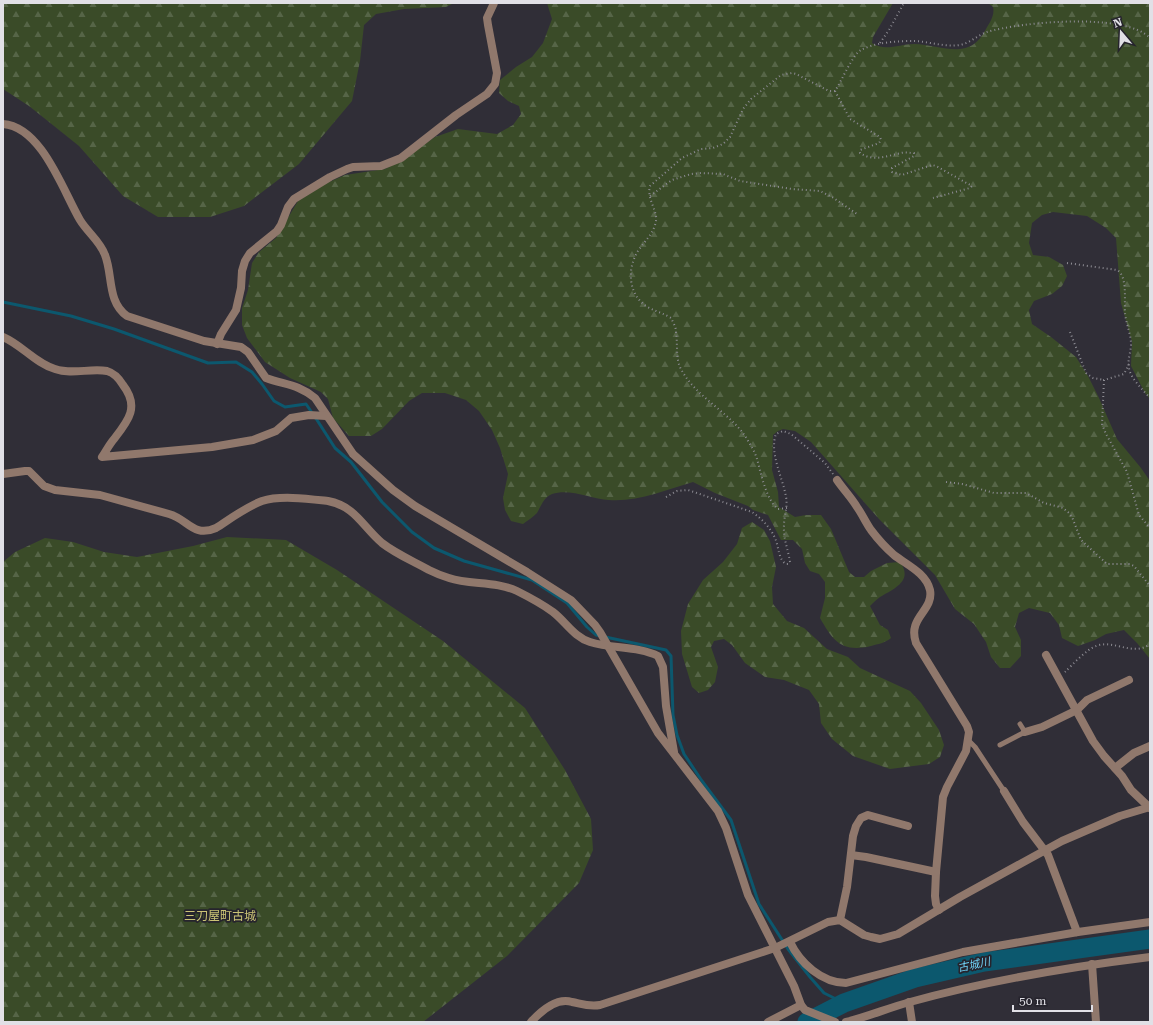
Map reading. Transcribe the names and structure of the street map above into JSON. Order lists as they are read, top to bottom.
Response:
{
  "districts": ["三刀屋町古城"],
  "water": ["古城川"],
  "scale_bar": "50 m",
  "north": "top"
}
